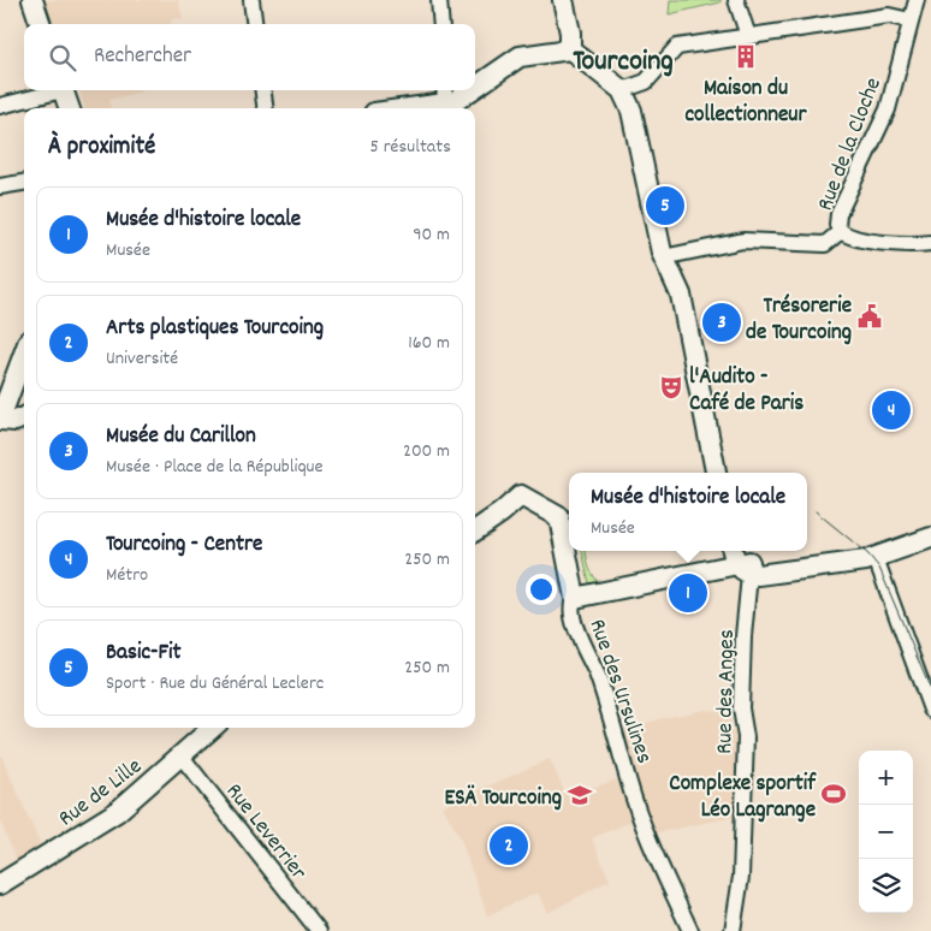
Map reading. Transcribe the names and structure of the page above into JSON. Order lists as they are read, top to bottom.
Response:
{
  "streets": {
    "main road": ["Rue de Lille"],
    "street": [
      "Rue de la Cloche",
      "Rue des Ursulines",
      "Rue des Anges",
      "Rue Leverrier"
    ]
  },
  "crossings": [
    ["Rue de Lille", "Rue Leverrier"]
  ],
  "districts": ["Tourcoing"],
  "places": {
    "building": ["Maison du collectionneur"],
    "public building": ["Trésorerie de Tourcoing"],
    "theatre": ["l'Audito - Café de Paris"],
    "sports": ["Complexe sportif Léo Lagrange"],
    "school or university": ["ESÄ Tourcoing"]
  },
  "page": {
    "search": "Rechercher",
    "heading": ["À proximité", "5 résultats"],
    "pins": [
      "5",
      "3",
      "4",
      "1",
      "2"
    ],
    "list": [
      {
        "mark": "1",
        "name": "Musée d'histoire locale",
        "note": "Musée",
        "value": "90 m"
      },
      {
        "mark": "2",
        "name": "Arts plastiques Tourcoing",
        "note": "Université",
        "value": "160 m"
      },
      {
        "mark": "3",
        "name": "Musée du Carillon",
        "note": "Musée · Place de la République",
        "value": "200 m"
      },
      {
        "mark": "4",
        "name": "Tourcoing - Centre",
        "note": "Métro",
        "value": "250 m"
      },
      {
        "mark": "5",
        "name": "Basic-Fit",
        "note": "Sport · Rue du Général Leclerc",
        "value": "250 m"
      }
    ],
    "popup": ["Musée d'histoire locale", "Musée"],
    "map_buttons": ["+", "−"]
  }
}
